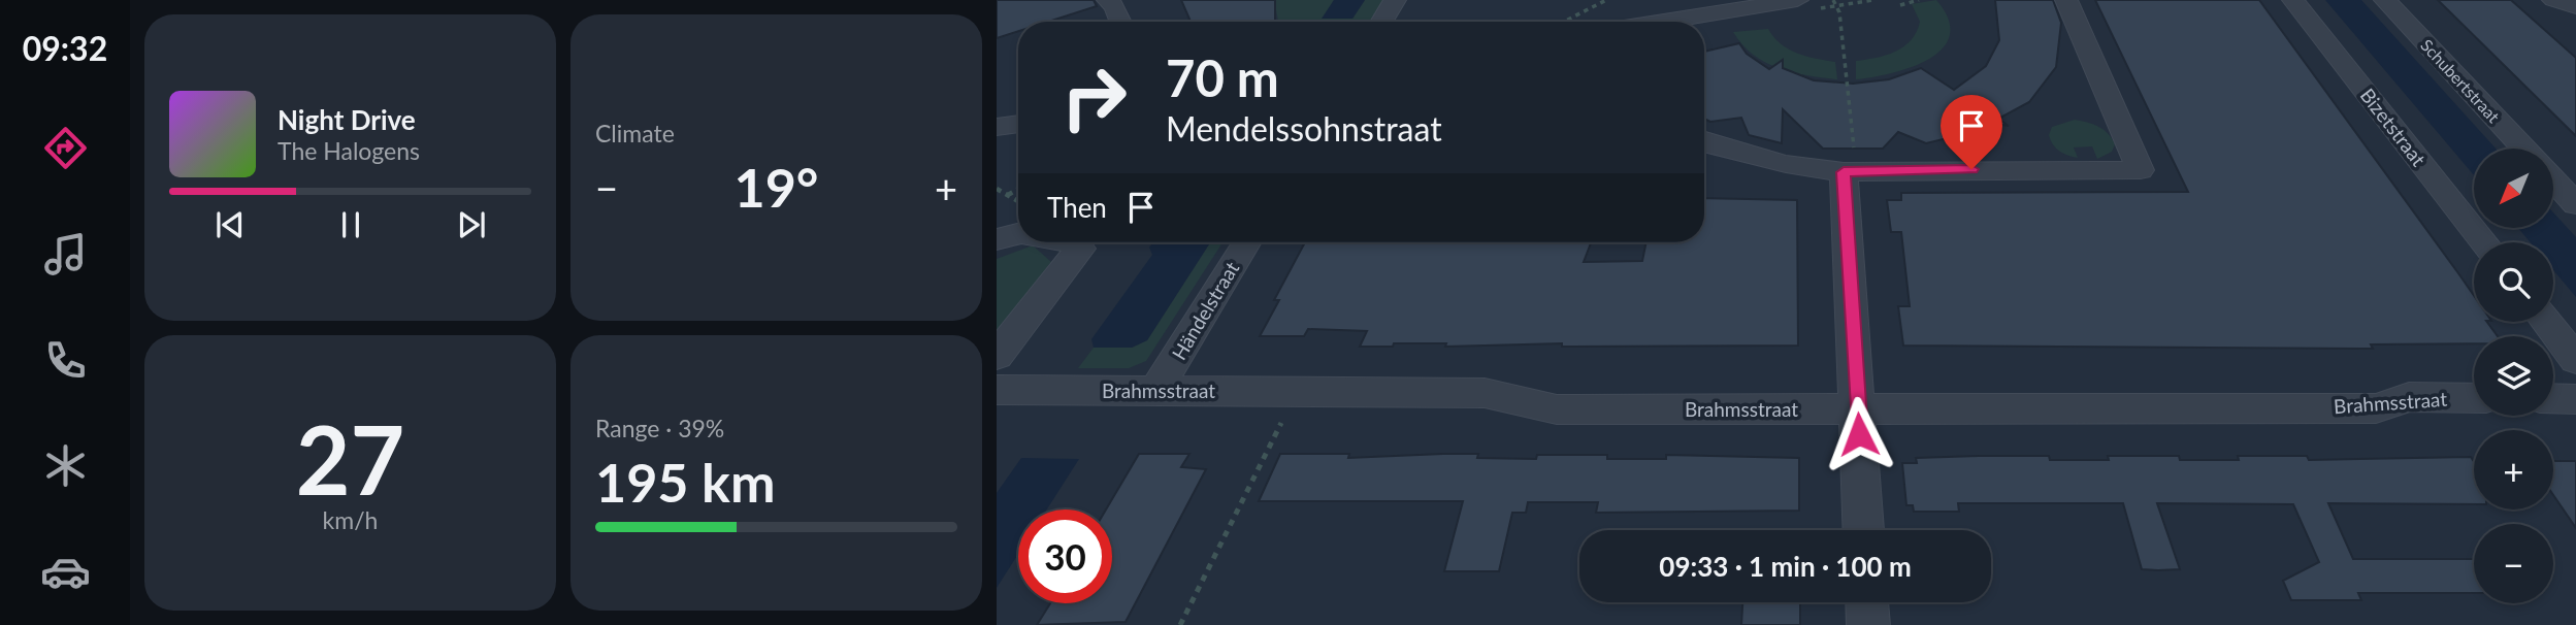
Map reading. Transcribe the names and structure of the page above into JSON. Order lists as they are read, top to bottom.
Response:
{
  "streets": {
    "street": [
      "Schubertstraat",
      "Bizetstraat",
      "Händelstraat",
      "Brahmsstraat"
    ]
  },
  "crossings": [
    ["Händelstraat", "Brahmsstraat"]
  ],
  "north": "bottom left",
  "page": {
    "tabs": "09:32",
    "tile": [
      "Climate",
      ["27", "km/h"],
      ["Range · 39%", "195 km"]
    ],
    "turn": ["70 m", "Mendelssohnstraat"],
    "song": ["Night Drive", "The Halogens"],
    "map_buttons": ["+", "−"],
    "heat": ["−", "19°", "+"],
    "then": "Then",
    "limit": "30",
    "trip": "09:33 · 1 min · 100 m"
  }
}
